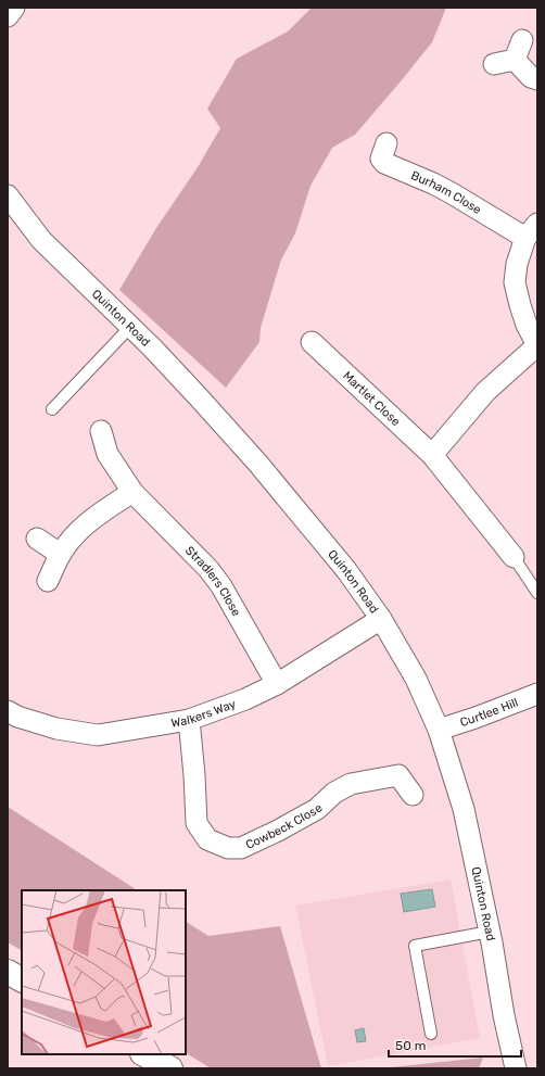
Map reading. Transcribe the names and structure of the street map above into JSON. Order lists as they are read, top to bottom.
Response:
{
  "streets": {
    "street": [
      "Burham Close",
      "Quinton Road",
      "Martlet Close",
      "Stradlers Close",
      "Walkers Way",
      "Curtlee Hill",
      "Cowbeck Close"
    ]
  },
  "crossings": [
    ["Quinton Road", "Walkers Way"],
    ["Quinton Road", "Curtlee Hill"],
    ["Stradlers Close", "Walkers Way"],
    ["Walkers Way", "Cowbeck Close"]
  ],
  "scale_bar": "50 m"
}
